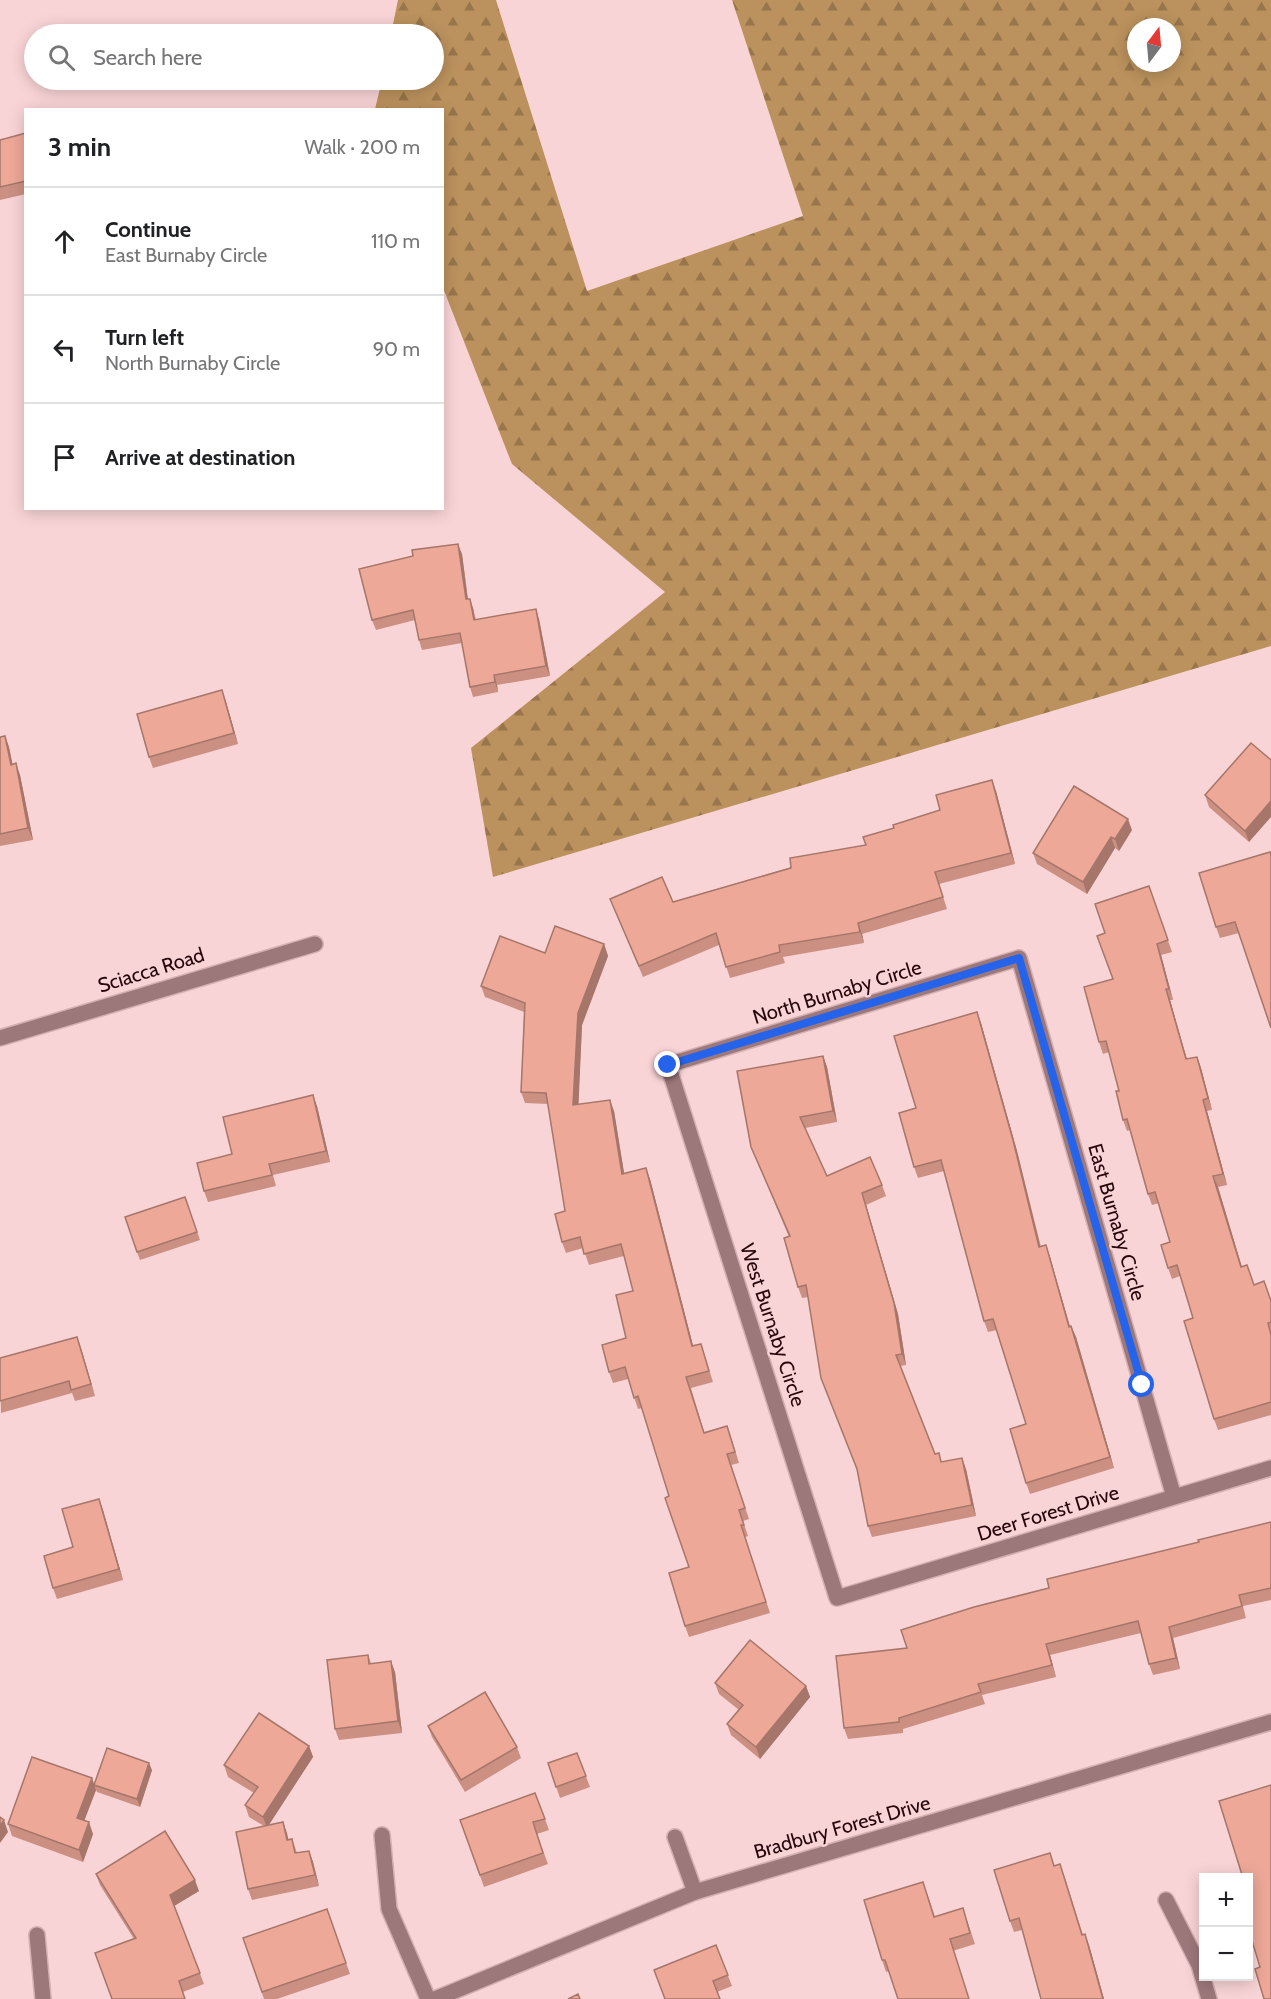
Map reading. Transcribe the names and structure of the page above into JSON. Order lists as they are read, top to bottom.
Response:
{
  "streets": {
    "street": [
      "Sciacca Road",
      "North Burnaby Circle",
      "East Burnaby Circle",
      "West Burnaby Circle",
      "Deer Forest Drive",
      "Bradbury Forest Drive"
    ]
  },
  "crossings": [
    ["North Burnaby Circle", "East Burnaby Circle"],
    ["North Burnaby Circle", "West Burnaby Circle"],
    ["East Burnaby Circle", "Deer Forest Drive"],
    ["West Burnaby Circle", "Deer Forest Drive"]
  ],
  "north": "top",
  "page": {
    "search": "Search here",
    "heading": ["3 min", "Walk · 200 m"],
    "list": [
      ["Continue", "East Burnaby Circle", "110 m"],
      ["Turn left", "North Burnaby Circle", "90 m"],
      "Arrive at destination"
    ],
    "map_buttons": ["+", "−"]
  }
}
